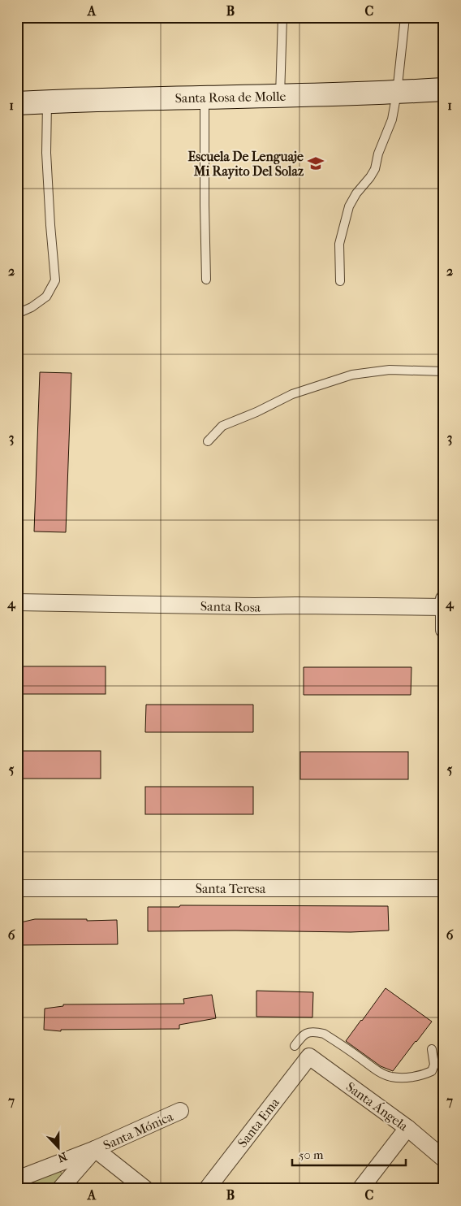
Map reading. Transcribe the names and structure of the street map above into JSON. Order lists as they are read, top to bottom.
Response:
{
  "streets": {
    "street": [
      "Santa Rosa de Molle",
      "Santa Rosa",
      "Santa Teresa",
      "Santa Ángela",
      "Santa Ema",
      "Santa Mónica"
    ]
  },
  "crossings": [
    ["Santa Ángela", "Santa Ema"]
  ],
  "places": {
    "school or university": ["Escuela De Lenguaje Mi Rayito Del Solaz"]
  },
  "scale_bar": "50 m",
  "north": "bottom",
  "grid": {
    "columns": ["A", "B", "C"],
    "rows": [
      "1",
      "2",
      "3",
      "4",
      "5",
      "6",
      "7"
    ]
  }
}
